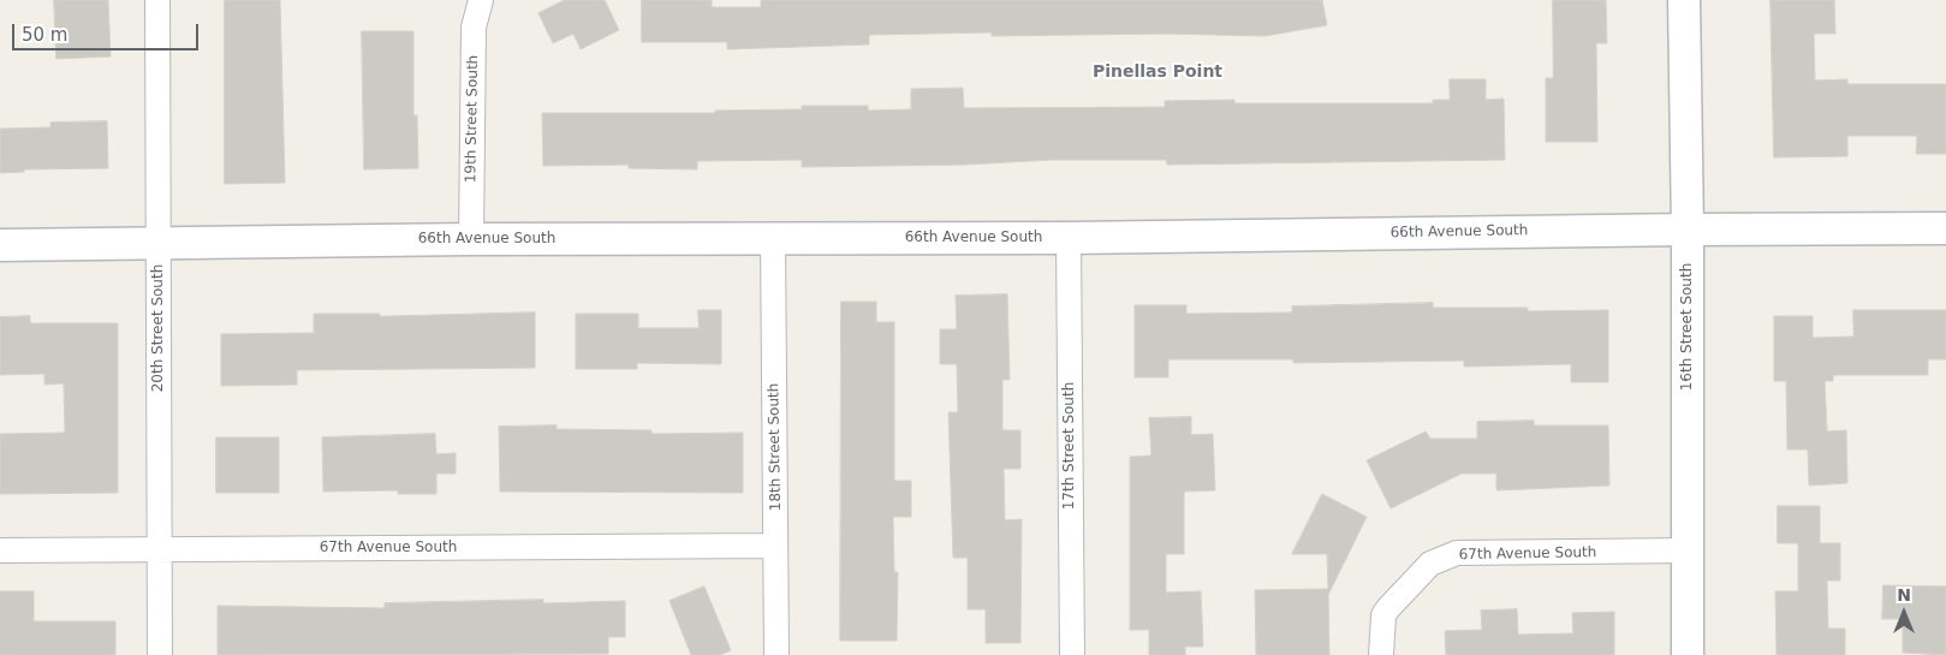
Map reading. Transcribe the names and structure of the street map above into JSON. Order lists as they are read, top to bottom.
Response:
{
  "streets": {
    "street": [
      "19th Street South",
      "66th Avenue South",
      "16th Street South",
      "20th Street South",
      "17th Street South",
      "18th Street South",
      "67th Avenue South"
    ]
  },
  "crossings": [
    ["19th Street South", "66th Avenue South"],
    ["66th Avenue South", "16th Street South"],
    ["66th Avenue South", "20th Street South"],
    ["66th Avenue South", "17th Street South"],
    ["66th Avenue South", "18th Street South"],
    ["16th Street South", "67th Avenue South"],
    ["20th Street South", "67th Avenue South"],
    ["18th Street South", "67th Avenue South"]
  ],
  "districts": ["Pinellas Point"],
  "scale_bar": "50 m",
  "north": "top"
}
